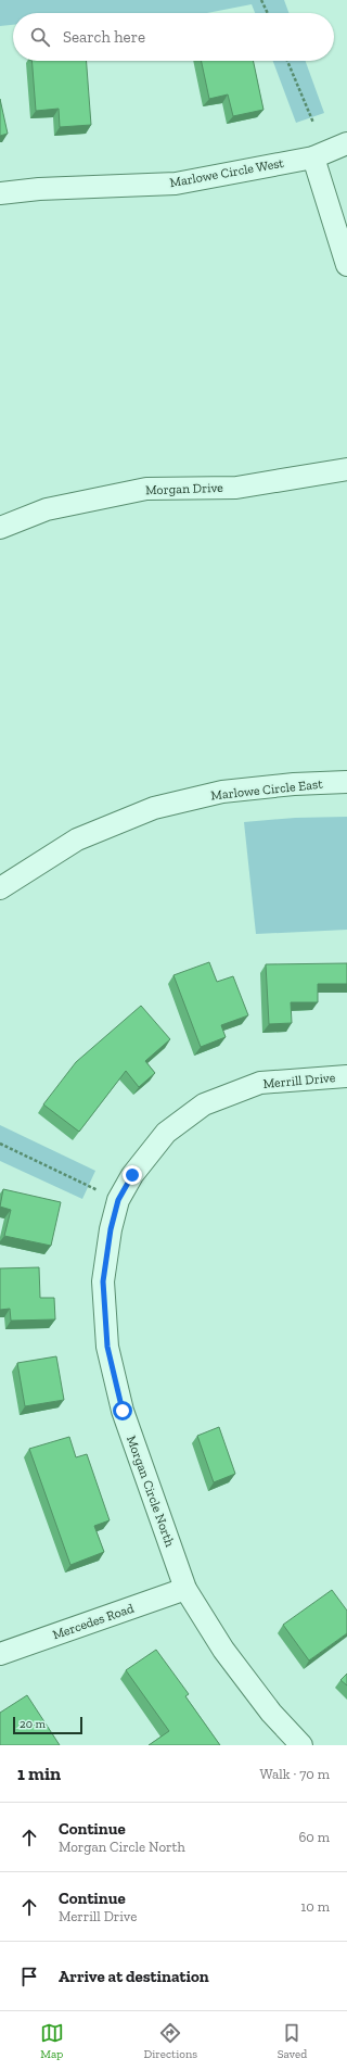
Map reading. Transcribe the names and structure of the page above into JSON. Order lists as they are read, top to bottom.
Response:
{
  "streets": {
    "street": [
      "Marlowe Circle West",
      "Morgan Drive",
      "Marlowe Circle East",
      "Merrill Drive",
      "Morgan Circle North",
      "Mercedes Road"
    ]
  },
  "crossings": [
    ["Merrill Drive", "Morgan Circle North"],
    ["Morgan Circle North", "Mercedes Road"]
  ],
  "scale_bar": "20 m",
  "page": {
    "search": "Search here",
    "scale": "20 m",
    "heading": ["1 min", "Walk · 70 m"],
    "list": [
      ["Continue", "Morgan Circle North", "60 m"],
      ["Continue", "Merrill Drive", "10 m"],
      "Arrive at destination"
    ],
    "nav": ["Map", "Directions", "Saved"]
  }
}
